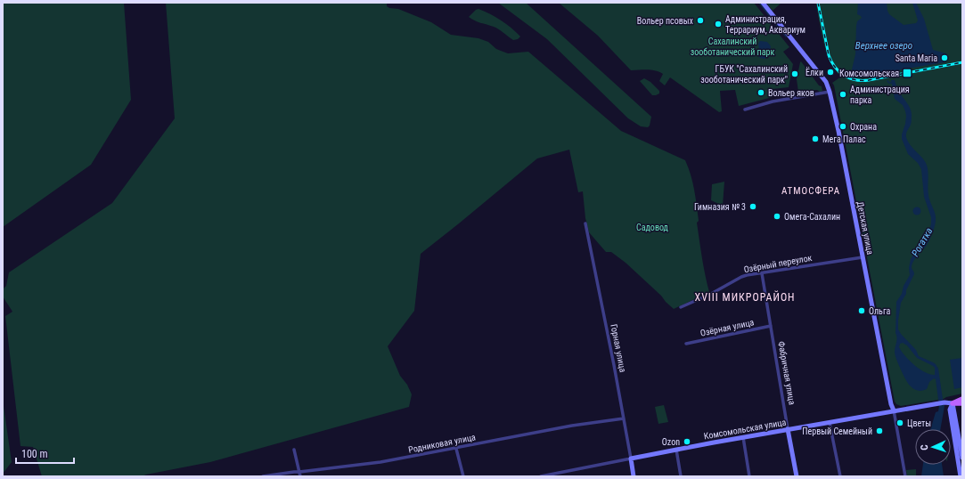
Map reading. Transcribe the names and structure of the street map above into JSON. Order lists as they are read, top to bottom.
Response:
{
  "streets": {
    "main road": ["Комсомольская улица"],
    "street": [
      "Детская улица",
      "Озёрный переулок",
      "Озёрная улица",
      "Горная улица",
      "Фабричная улица",
      "Родниковая улица"
    ]
  },
  "crossings": [
    ["Детская улица", "Озёрный переулок"],
    ["Детская улица", "Комсомольская улица"],
    ["Озёрный переулок", "Фабричная улица"],
    ["Озёрная улица", "Фабричная улица"],
    ["Горная улица", "Комсомольская улица"],
    ["Горная улица", "Родниковая улица"],
    ["Фабричная улица", "Комсомольская улица"]
  ],
  "districts": ["АТМОСФЕРА", "XVIII МИКРОРАЙОН"],
  "water": ["Верхнее озеро", "Рогатка"],
  "parks": ["Сахалинский зооботанический парк", "Садовод"],
  "places": {
    "other": [
      "Вольер псовых",
      "Администрация, Террариум, Аквариум",
      "Santa Maria",
      "Ёлки",
      "ГБУК \"Сахалинский зооботанический парк\"",
      "Вольер яков",
      "Администрация парка",
      "Охрана",
      "Мега Палас",
      "Гимназия № 3",
      "Омега-Сахалин",
      "Ольга",
      "Цветы",
      "Первый Семейный",
      "Ozon"
    ],
    "transit": ["Комсомольская"]
  },
  "scale_bar": "100 m",
  "north": "left"
}
